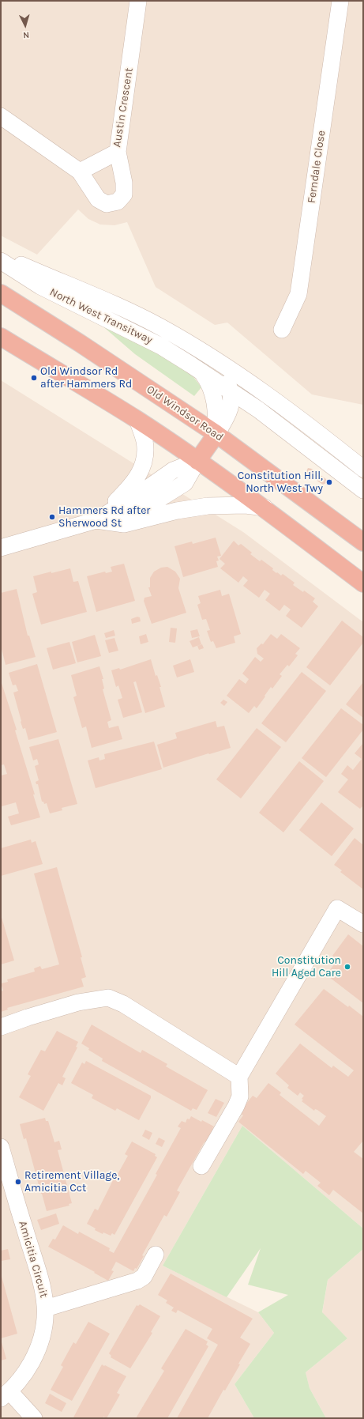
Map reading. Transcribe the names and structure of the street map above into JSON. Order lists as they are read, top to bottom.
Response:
{
  "streets": {
    "highway": ["Old Windsor Road"],
    "street": [
      "Austin Crescent",
      "Ferndale Close",
      "North West Transitway",
      "Amicitia Circuit"
    ]
  },
  "crossings": [
    ["North West Transitway", "Old Windsor Road"]
  ],
  "places": [
    "Old Windsor Rd after Hammers Rd",
    "Constitution Hill, North West Twy",
    "Hammers Rd after Sherwood St",
    "Constitution Hill Aged Care",
    "Retirement Village, Amicitia Cct"
  ],
  "north": "bottom"
}
